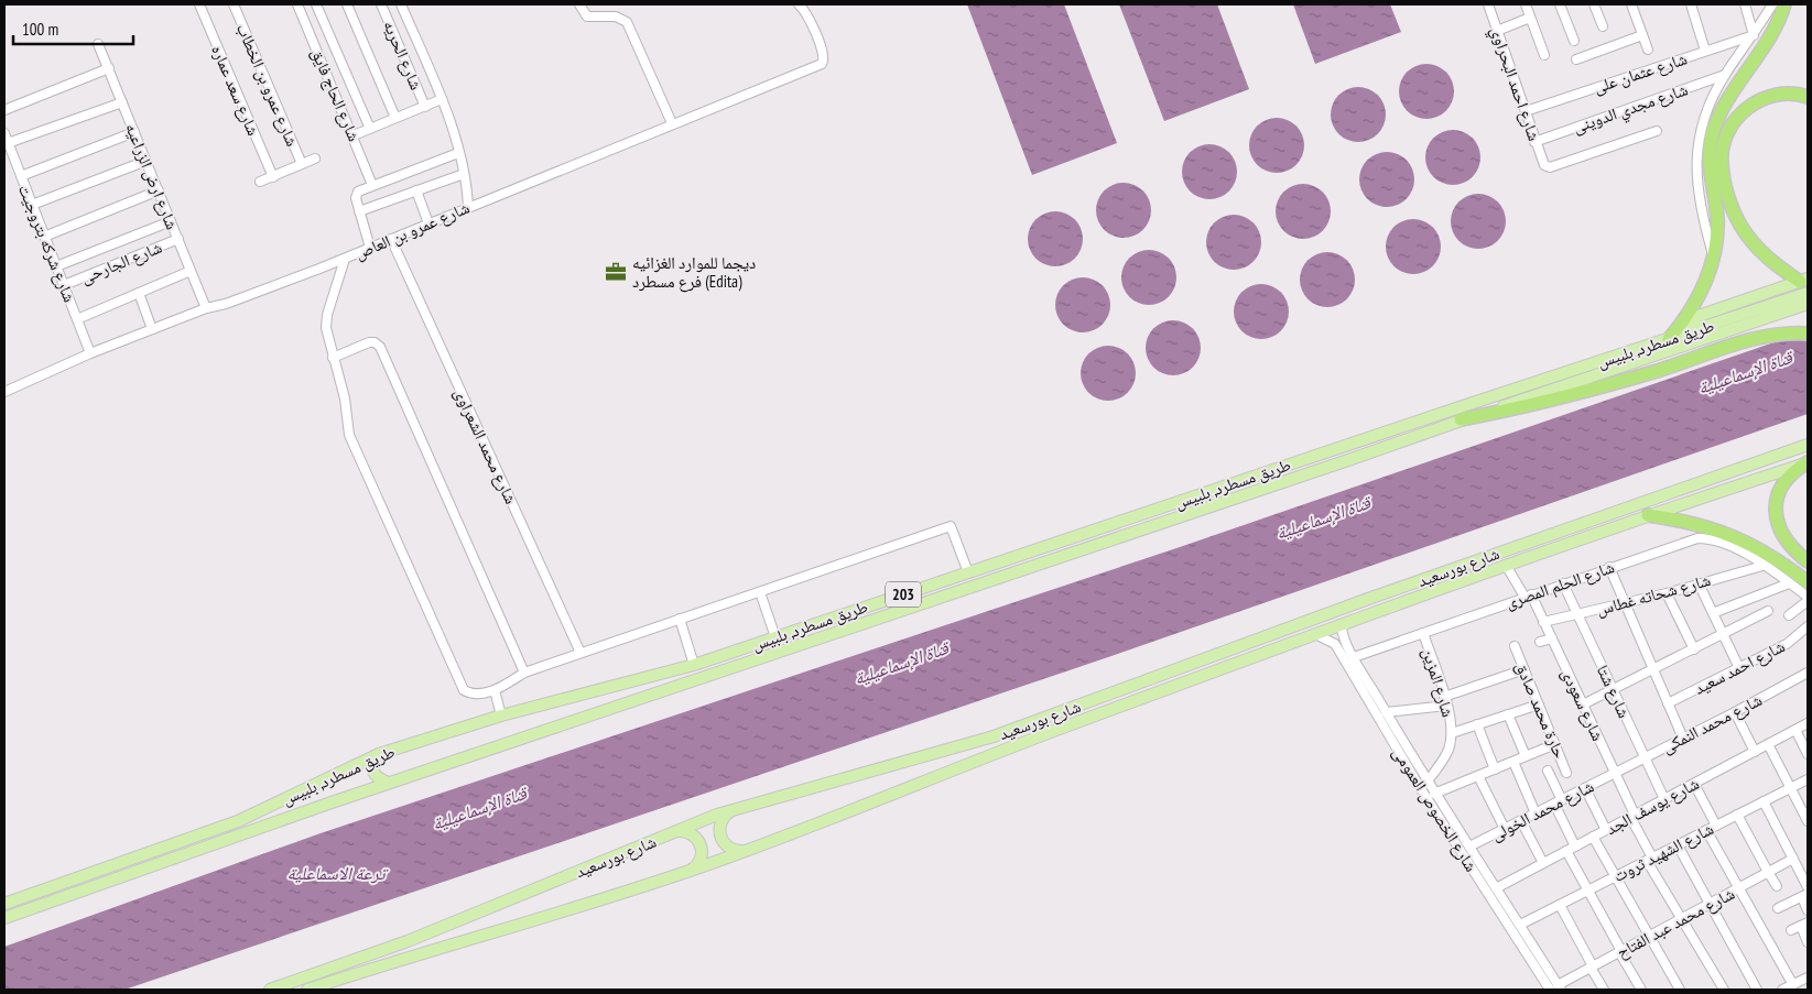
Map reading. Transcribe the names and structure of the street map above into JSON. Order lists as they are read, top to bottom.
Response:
{
  "streets": {
    "main road": ["طريق مسطرد, بلبيس", "شارع بورسعيد", "203"],
    "street": [
      "شارع الحريه",
      "شارع عثمان على",
      "شارع احمد البحراوي",
      "شارع عمرو بن الخطاب",
      "شارع سعد عماره",
      "شارع الحاج فايق",
      "شارع مجدي الدوينى",
      "شارع ارض الزراعيه",
      "شارع عمرو بن العاص",
      "شارع شركه بتروجيت",
      "شارع الجارحى",
      "شارع محمد الشعراوى",
      "شارع الحلم المصرى",
      "شارع شحاته غطاس",
      "شارع احمد سعيد",
      "شارع المزين",
      "شارع شتا",
      "شارع سعودى",
      "حارة محمد صادق",
      "شارع محمد النمكى",
      "شارع يوسف الجد",
      "شارع الخصوص العمومى",
      "شارع محمد الخولى",
      "شارع الشهيد ثروت",
      "شارع محمد عبد الفتاح"
    ]
  },
  "crossings": [
    ["شارع عثمان على", "شارع احمد البحراوي"],
    ["شارع احمد البحراوي", "شارع مجدي الدوينى"],
    ["شارع ارض الزراعيه", "شارع عمرو بن العاص"],
    ["شارع ارض الزراعيه", "شارع الجارحى"],
    ["شارع عمرو بن العاص", "شارع شركه بتروجيت"],
    ["شارع عمرو بن العاص", "شارع محمد الشعراوى"],
    ["شارع شركه بتروجيت", "شارع الجارحى"],
    ["شارع بورسعيد", "شارع سعودى"],
    ["شارع بورسعيد", "شارع الخصوص العمومى"],
    ["شارع الحلم المصرى", "شارع شحاته غطاس"],
    ["شارع الحلم المصرى", "شارع المزين"],
    ["شارع الحلم المصرى", "شارع شتا"],
    ["شارع الحلم المصرى", "شارع سعودى"],
    ["شارع الحلم المصرى", "شارع الخصوص العمومى"],
    ["شارع شحاته غطاس", "شارع شتا"],
    ["شارع شحاته غطاس", "شارع سعودى"],
    ["شارع المزين", "شارع الخصوص العمومى"],
    ["شارع شتا", "شارع محمد النمكى"],
    ["شارع شتا", "شارع يوسف الجد"],
    ["شارع سعودى", "شارع محمد النمكى"],
    ["شارع سعودى", "شارع يوسف الجد"],
    ["شارع سعودى", "شارع محمد الخولى"],
    ["شارع سعودى", "شارع الشهيد ثروت"],
    ["شارع سعودى", "شارع محمد عبد الفتاح"],
    ["شارع محمد النمكى", "شارع محمد الخولى"],
    ["شارع يوسف الجد", "شارع الخصوص العمومى"],
    ["شارع الخصوص العمومى", "شارع محمد الخولى"],
    ["شارع الخصوص العمومى", "شارع الشهيد ثروت"],
    ["شارع الخصوص العمومى", "شارع محمد عبد الفتاح"]
  ],
  "water": ["قناة الإسماعيلية", "ترعة الاسماعلية"],
  "places": {
    "office": ["ديجما للموارد الغزائيه فرع مسطرد (Edita)"]
  },
  "scale_bar": "100 m"
}
